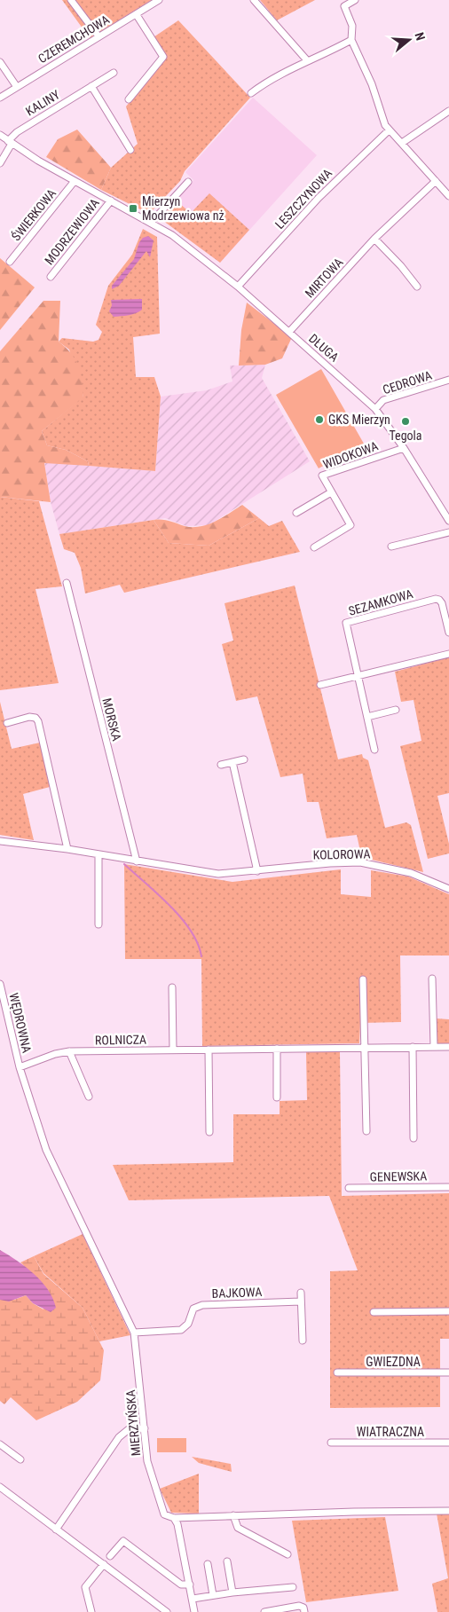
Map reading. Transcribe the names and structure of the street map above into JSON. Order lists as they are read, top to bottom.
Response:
{
  "streets": {
    "street": [
      "CZEREMCHOWA",
      "KALINY",
      "LESZCZYNOWA",
      "ŚWIERKOWA",
      "MODRZEWIOWA",
      "MIRTOWA",
      "DŁUGA",
      "CEDROWA",
      "WIDOKOWA",
      "SEZAMKOWA",
      "MORSKA",
      "KOLOROWA",
      "WĘDROWNA",
      "ROLNICZA",
      "GENEWSKA",
      "BAJKOWA",
      "GWIEZDNA",
      "MIERZYŃSKA",
      "WIATRACZNA"
    ]
  },
  "crossings": [
    ["KALINY", "DŁUGA"],
    ["LESZCZYNOWA", "DŁUGA"],
    ["ŚWIERKOWA", "DŁUGA"],
    ["MODRZEWIOWA", "DŁUGA"],
    ["MIRTOWA", "DŁUGA"],
    ["DŁUGA", "CEDROWA"],
    ["DŁUGA", "WIDOKOWA"],
    ["MORSKA", "KOLOROWA"],
    ["WĘDROWNA", "ROLNICZA"],
    ["WĘDROWNA", "MIERZYŃSKA"],
    ["ROLNICZA", "MIERZYŃSKA"],
    ["BAJKOWA", "MIERZYŃSKA"]
  ],
  "places": {
    "transit": ["Mierzyn Modrzewiowa nż"],
    "other": ["GKS Mierzyn", "Tegola"]
  },
  "north": "right"
}
